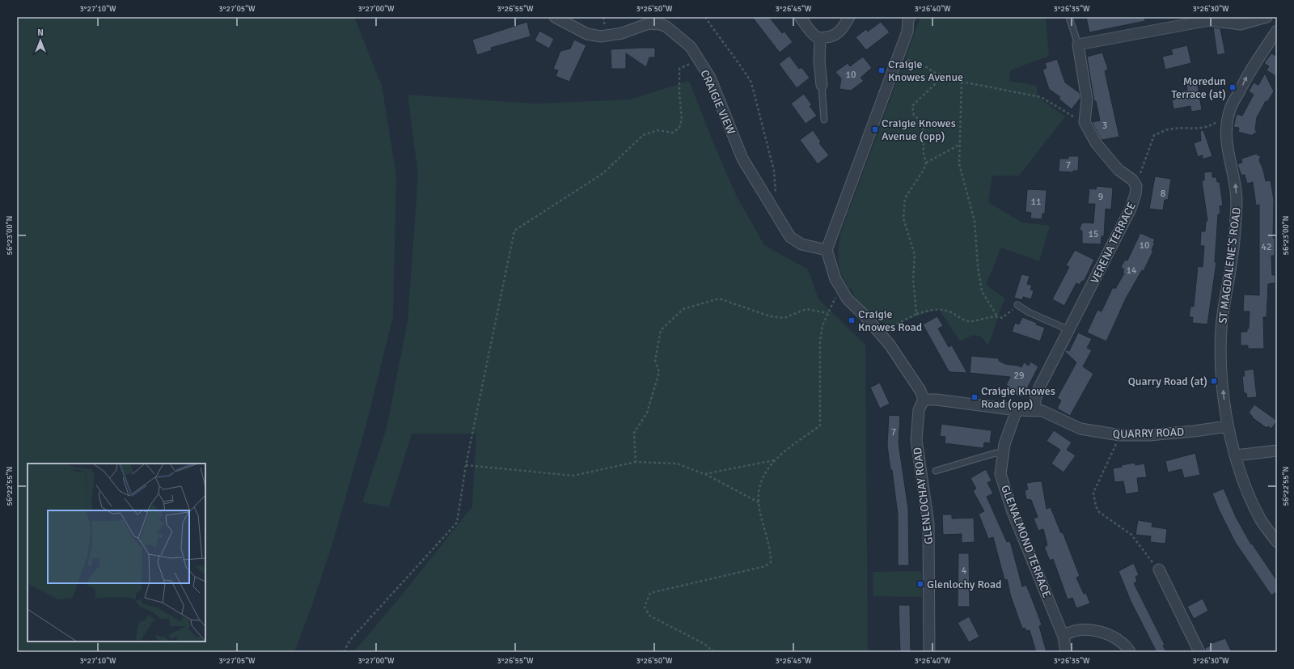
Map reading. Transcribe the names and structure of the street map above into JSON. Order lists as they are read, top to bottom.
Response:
{
  "streets": {
    "street": [
      "CRAIGIE VIEW",
      "VERENA TERRACE",
      "ST MAGDALENE'S ROAD",
      "QUARRY ROAD",
      "GLENLOCHAY ROAD",
      "GLENALMOND TERRACE"
    ]
  },
  "crossings": [
    ["VERENA TERRACE", "QUARRY ROAD"],
    ["ST MAGDALENE'S ROAD", "QUARRY ROAD"]
  ],
  "one_way": ["ST MAGDALENE'S ROAD"],
  "places": {
    "transit": [
      "Craigie Knowes Avenue",
      "Moredun Terrace (at)",
      "Craigie Knowes Avenue (opp)",
      "Craigie Knowes Road",
      "Quarry Road (at)",
      "Craigie Knowes Road (opp)",
      "Glenlochy Road"
    ]
  },
  "house_numbers": [
    "10",
    "3",
    "7",
    "8",
    "9",
    "11",
    "15",
    "10",
    "42",
    "14",
    "29",
    "7",
    "4"
  ],
  "north": "top",
  "coordinates": [
    "3°27'10\"W",
    "3°27'05\"W",
    "3°27'00\"W",
    "3°26'55\"W",
    "3°26'50\"W",
    "3°26'45\"W",
    "3°26'40\"W",
    "3°26'35\"W",
    "3°26'30\"W",
    "56°23'00\"N",
    "56°22'55\"N"
  ]
}
